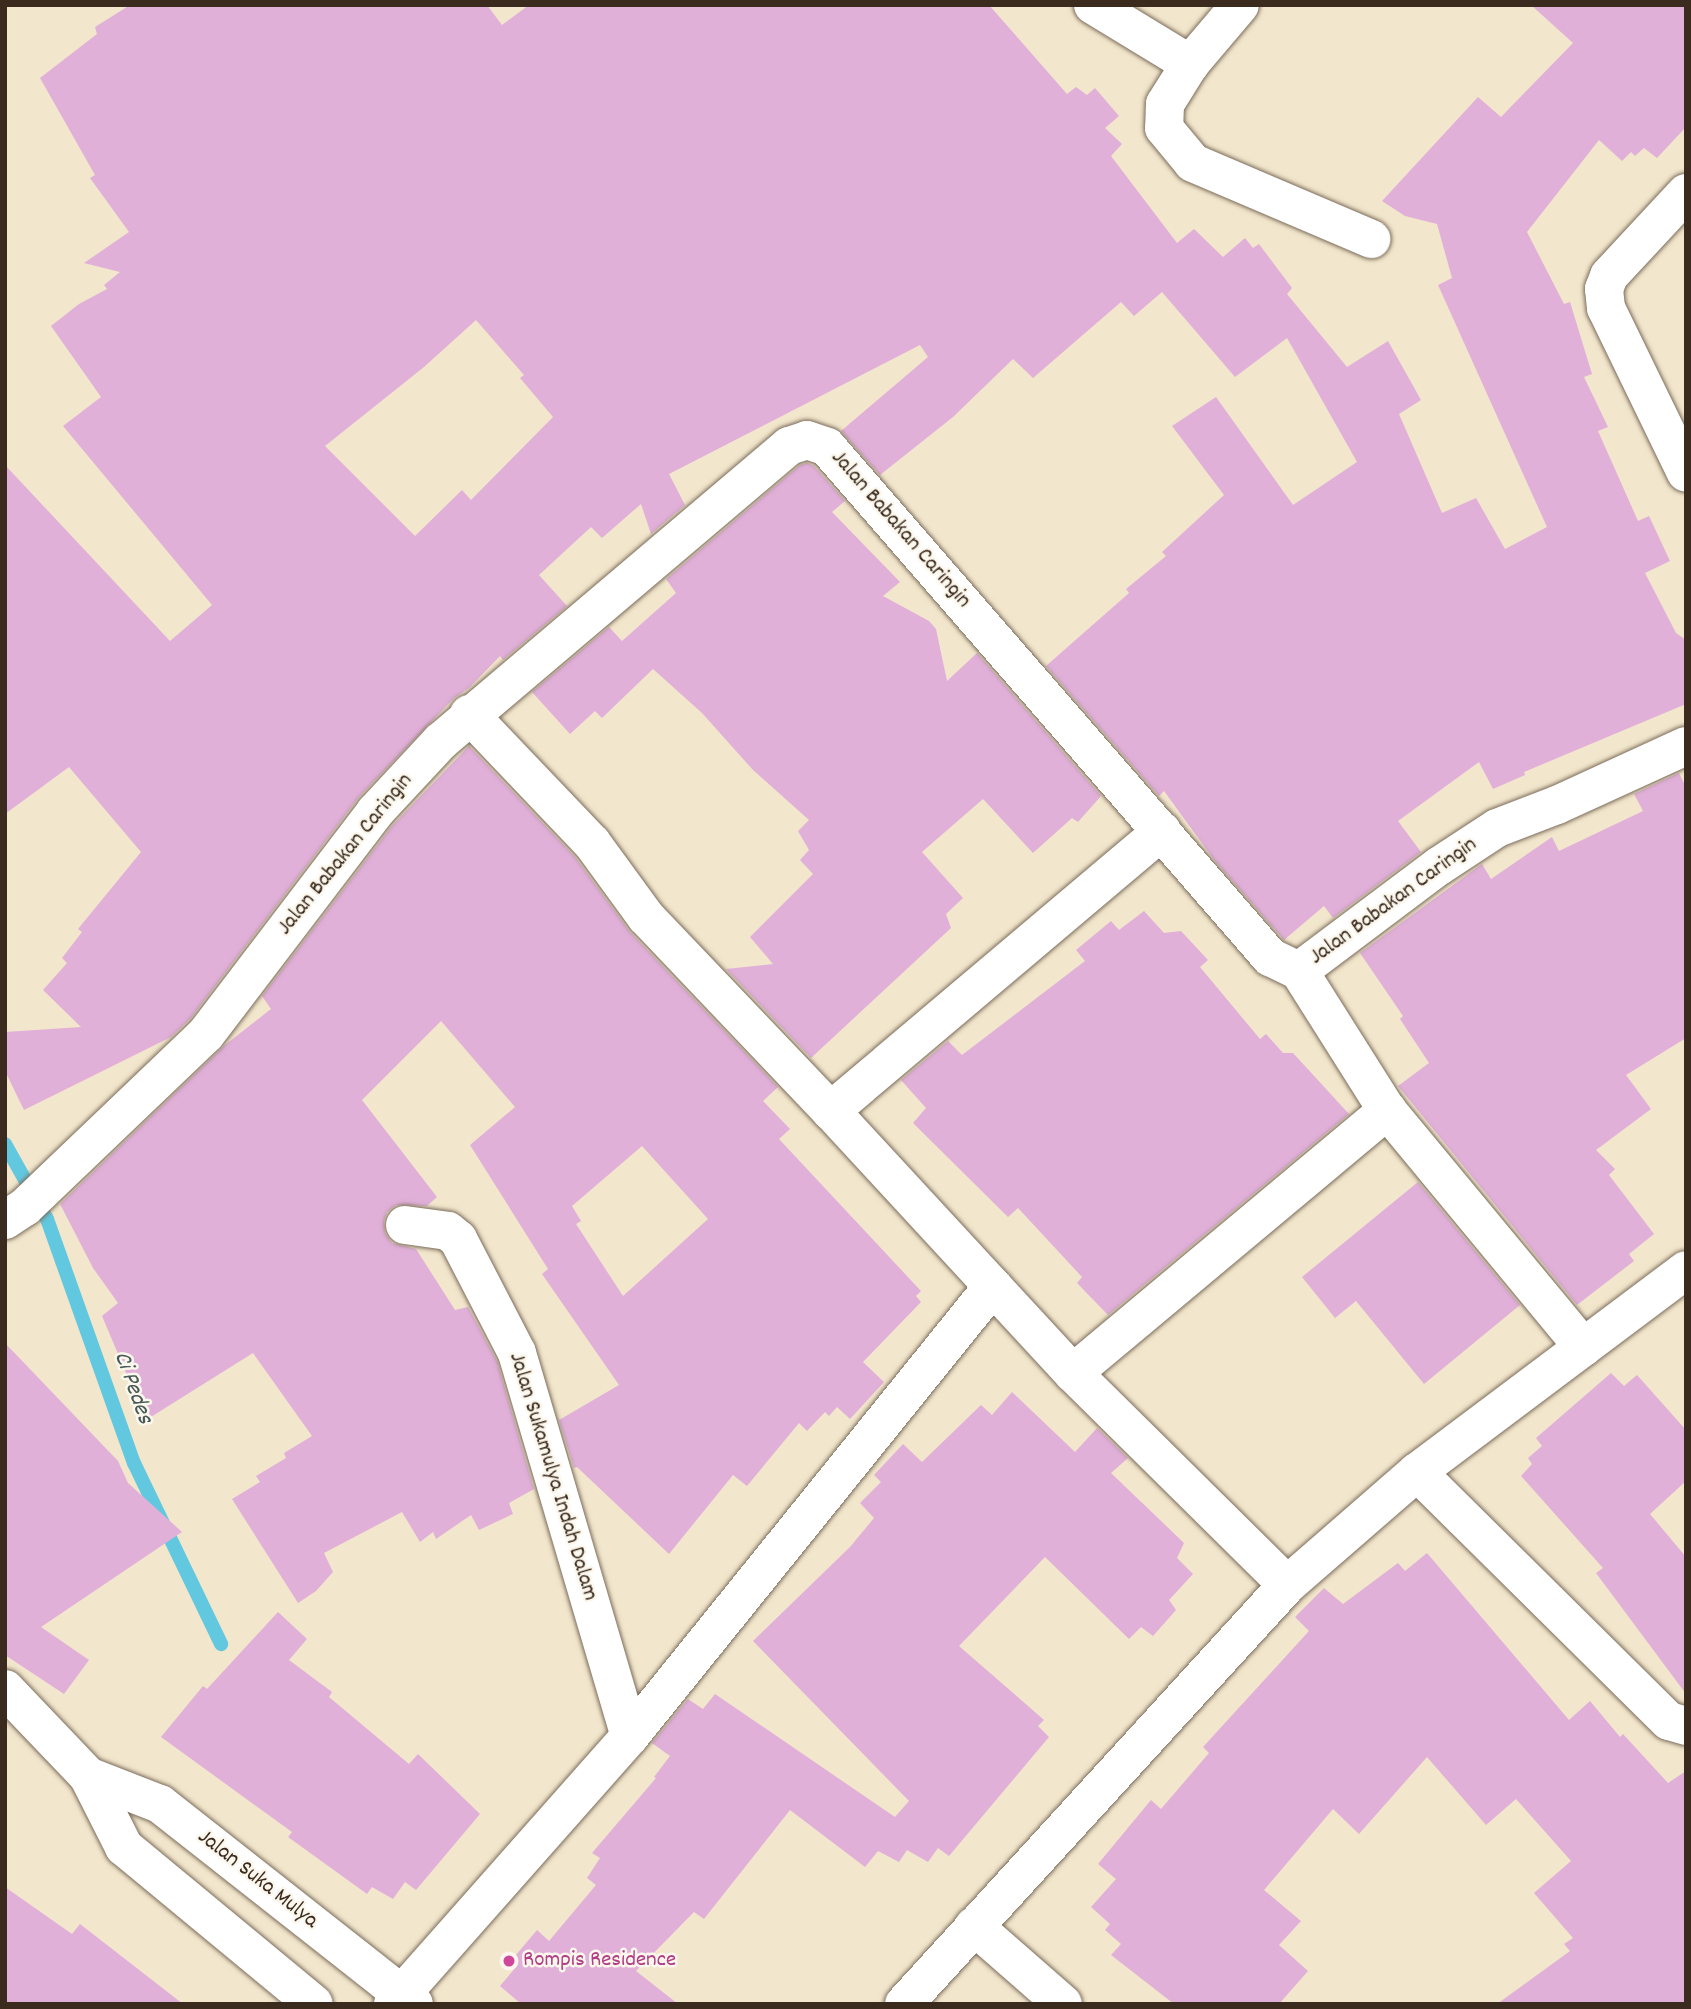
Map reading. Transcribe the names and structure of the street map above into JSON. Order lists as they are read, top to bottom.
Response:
{
  "streets": {
    "street": ["Jalan Babakan Caringin", "Jalan Sukamulya Indah Dalam", "Jalan Suka Mulya"]
  },
  "water": ["Ci Pedes"],
  "places": ["Rompis Residence"]
}
